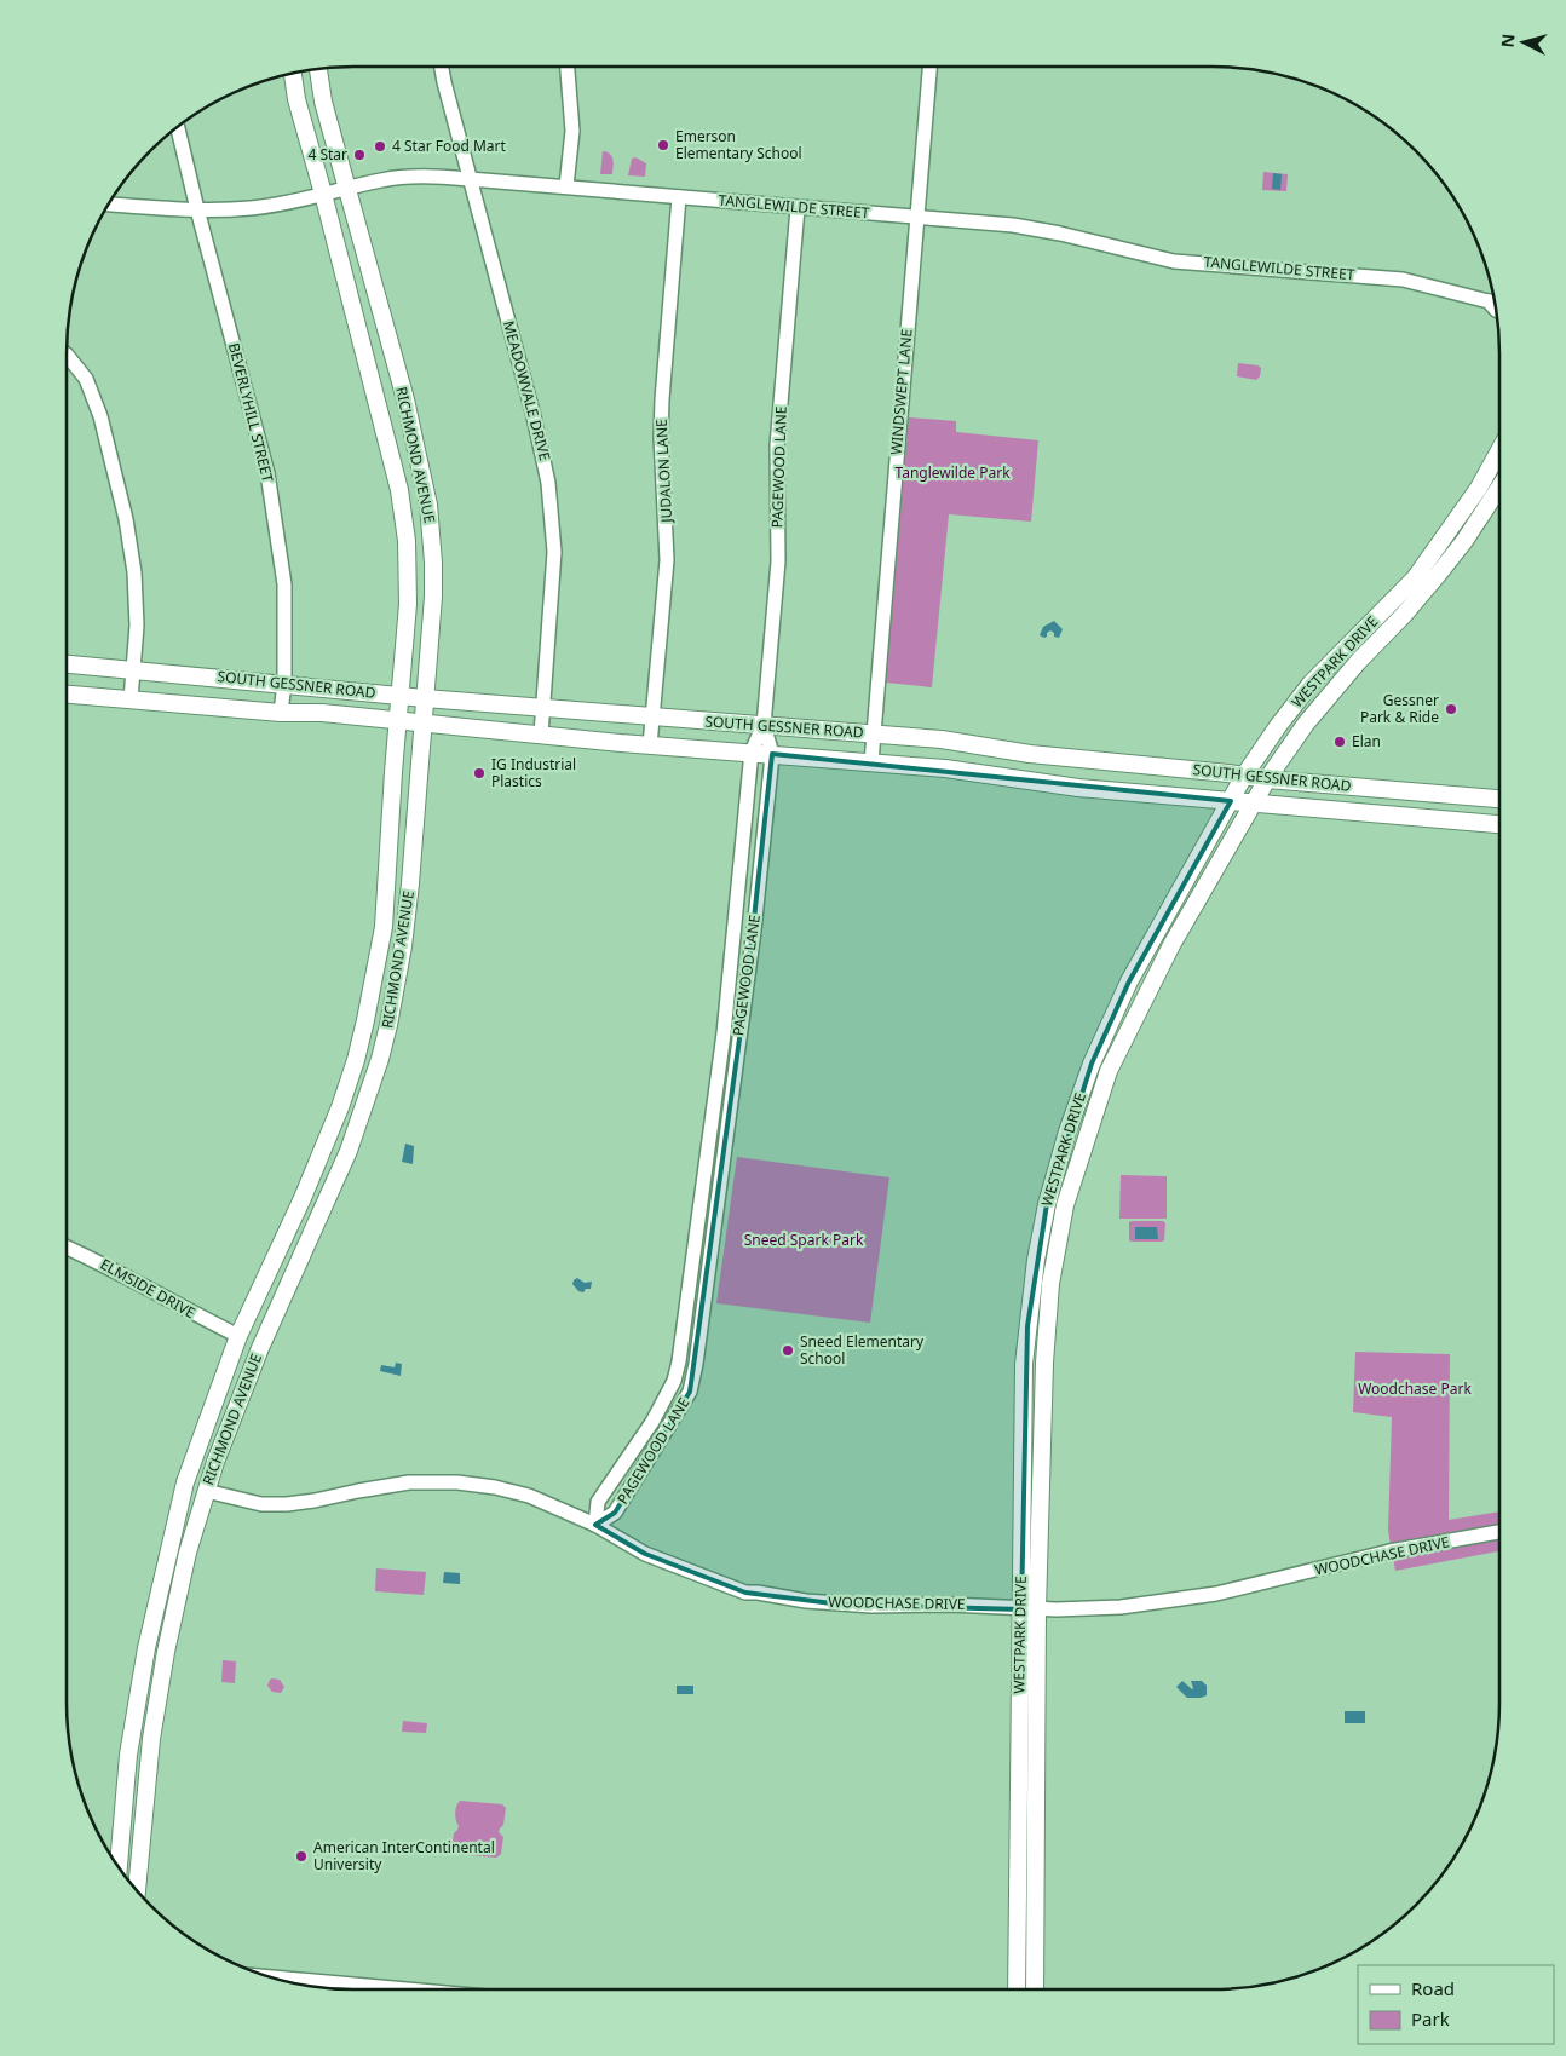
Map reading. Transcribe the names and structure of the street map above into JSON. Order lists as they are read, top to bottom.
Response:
{
  "streets": {
    "main road": ["RICHMOND AVENUE", "WESTPARK DRIVE", "SOUTH GESSNER ROAD"],
    "street": [
      "TANGLEWILDE STREET",
      "MEADOWVALE DRIVE",
      "WINDSWEPT LANE",
      "BEVERLYHILL STREET",
      "PAGEWOOD LANE",
      "JUDALON LANE",
      "ELMSIDE DRIVE",
      "WOODCHASE DRIVE"
    ]
  },
  "crossings": [
    ["TANGLEWILDE STREET", "MEADOWVALE DRIVE"],
    ["TANGLEWILDE STREET", "WINDSWEPT LANE"],
    ["TANGLEWILDE STREET", "BEVERLYHILL STREET"],
    ["TANGLEWILDE STREET", "RICHMOND AVENUE"],
    ["TANGLEWILDE STREET", "PAGEWOOD LANE"],
    ["TANGLEWILDE STREET", "JUDALON LANE"],
    ["MEADOWVALE DRIVE", "SOUTH GESSNER ROAD"],
    ["WINDSWEPT LANE", "SOUTH GESSNER ROAD"],
    ["BEVERLYHILL STREET", "SOUTH GESSNER ROAD"],
    ["RICHMOND AVENUE", "SOUTH GESSNER ROAD"],
    ["RICHMOND AVENUE", "ELMSIDE DRIVE"],
    ["RICHMOND AVENUE", "WOODCHASE DRIVE"],
    ["PAGEWOOD LANE", "SOUTH GESSNER ROAD"],
    ["PAGEWOOD LANE", "WOODCHASE DRIVE"],
    ["JUDALON LANE", "SOUTH GESSNER ROAD"],
    ["WESTPARK DRIVE", "SOUTH GESSNER ROAD"],
    ["WESTPARK DRIVE", "WOODCHASE DRIVE"]
  ],
  "parks": ["Tanglewilde Park", "Sneed Spark Park", "Woodchase Park"],
  "places": [
    "Emerson Elementary School",
    "4 Star Food Mart",
    "4 Star",
    "Gessner Park & Ride",
    "Elan",
    "IG Industrial Plastics",
    "Sneed Elementary School",
    "American InterContinental University"
  ],
  "legend": ["Road", "Park"],
  "north": "left"
}
